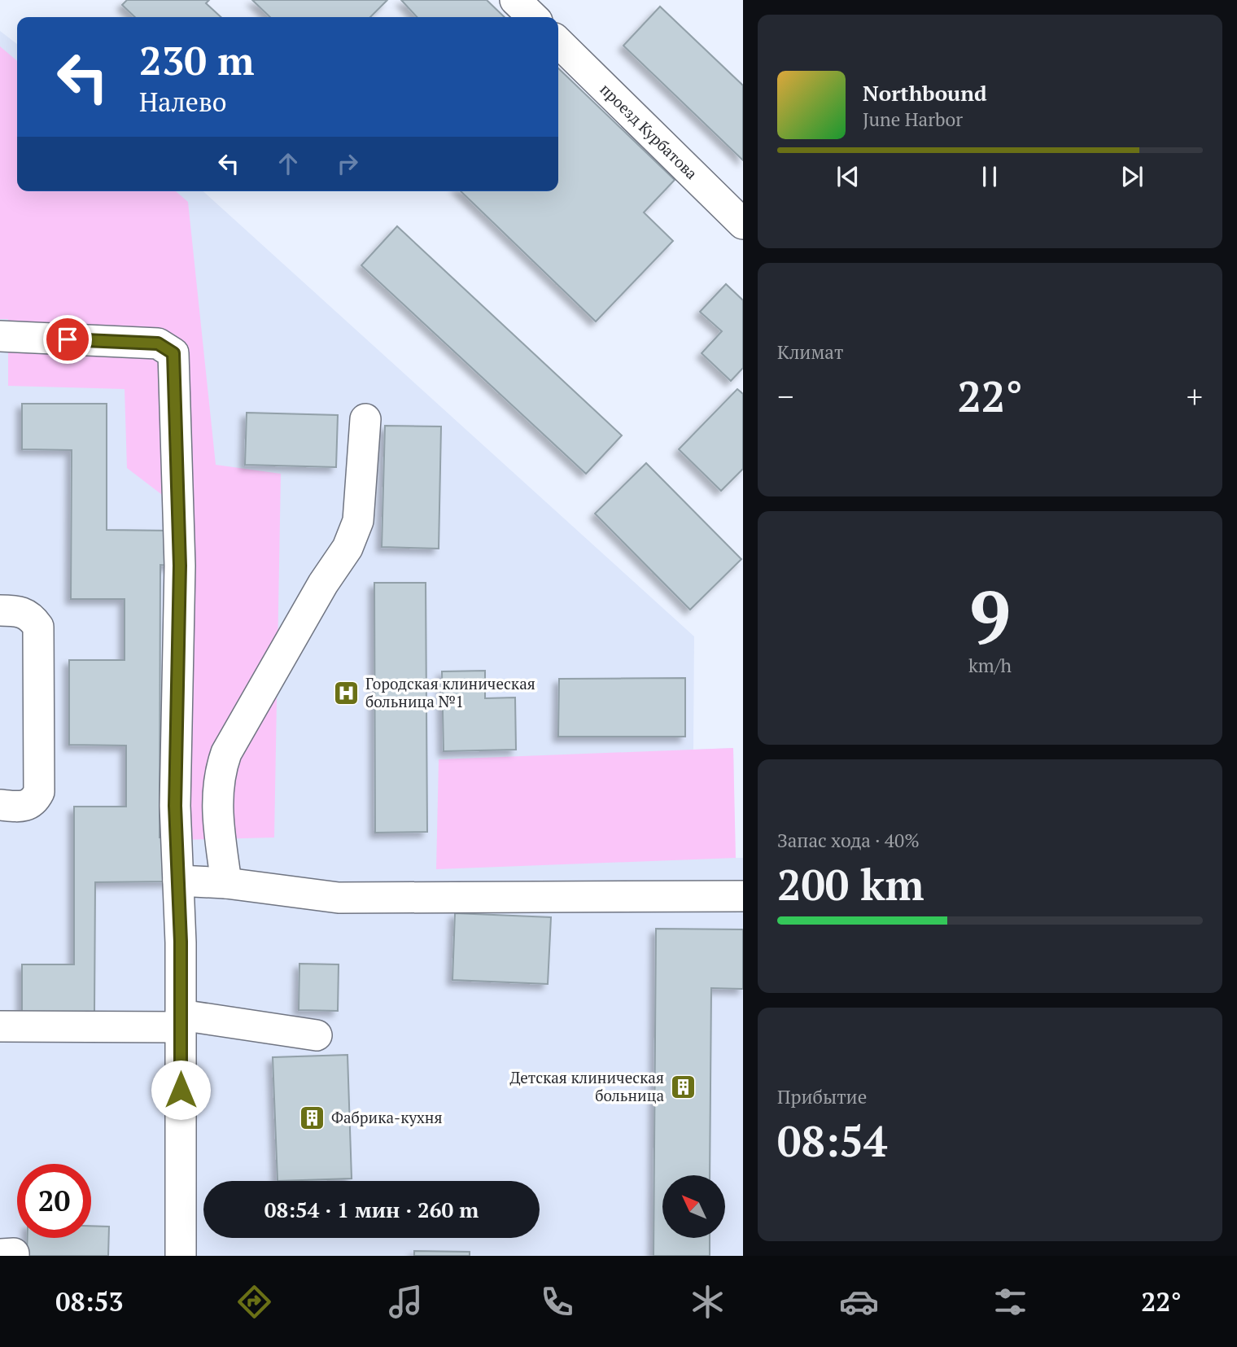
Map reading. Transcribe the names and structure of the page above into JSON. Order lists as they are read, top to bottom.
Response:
{
  "streets": {
    "street": ["проезд Курбатова"]
  },
  "places": {
    "hospital": ["Городская клиническая больница №1"],
    "building": ["Детская клиническая больница", "Фабрика-кухня"]
  },
  "north": "top left",
  "page": {
    "turn": ["230 m", "Налево"],
    "song": ["Northbound", "June Harbor"],
    "tile": [
      "Климат",
      ["9", "km/h"],
      ["Запас хода · 40%", "200 km"],
      ["Прибытие", "08:54"]
    ],
    "heat": ["−", "22°", "+"],
    "limit": "20",
    "trip": "08:54 · 1 мин · 260 m",
    "tabs": ["08:53", "22°"]
  }
}
